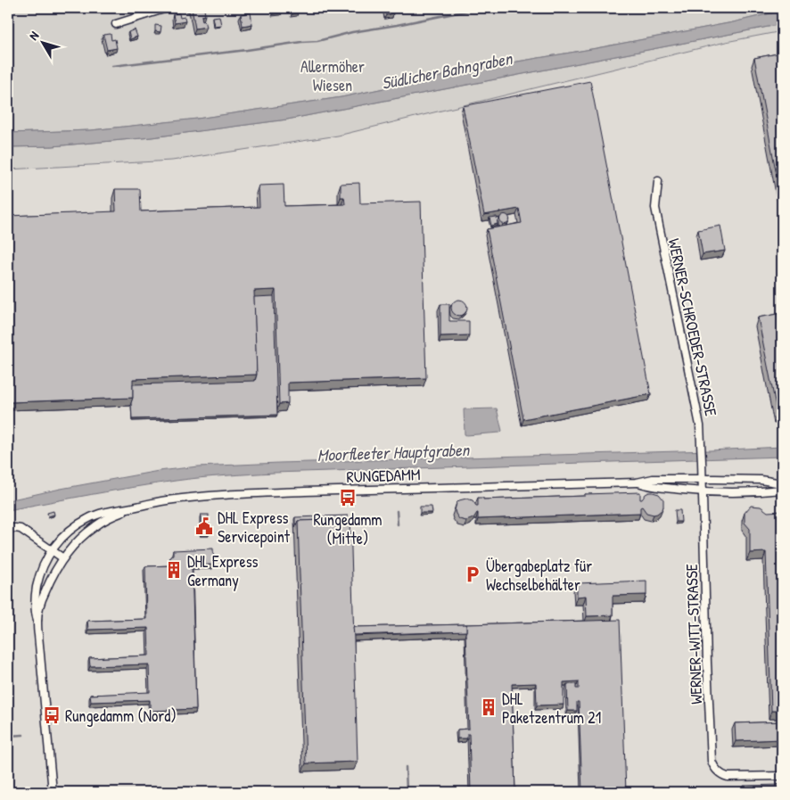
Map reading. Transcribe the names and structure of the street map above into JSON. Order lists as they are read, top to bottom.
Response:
{
  "streets": {
    "street": ["WERNER-SCHROEDER-STRASSE", "RUNGEDAMM", "WERNER-WITT-STRASSE"]
  },
  "crossings": [
    ["WERNER-SCHROEDER-STRASSE", "RUNGEDAMM"],
    ["WERNER-SCHROEDER-STRASSE", "WERNER-WITT-STRASSE"],
    ["RUNGEDAMM", "WERNER-WITT-STRASSE"]
  ],
  "water": ["Südlicher Bahngraben", "Moorfleeter Hauptgraben"],
  "parks": ["Allermöher Wiesen"],
  "places": {
    "bus stop": ["Rungedamm (Mitte)", "Rungedamm (Nord)"],
    "public building": ["DHL Express Servicepoint"],
    "building": ["DHL Express Germany", "DHL Paketzentrum 21"],
    "parking": ["Übergabeplatz für Wechselbehälter"]
  },
  "north": "top left"
}
